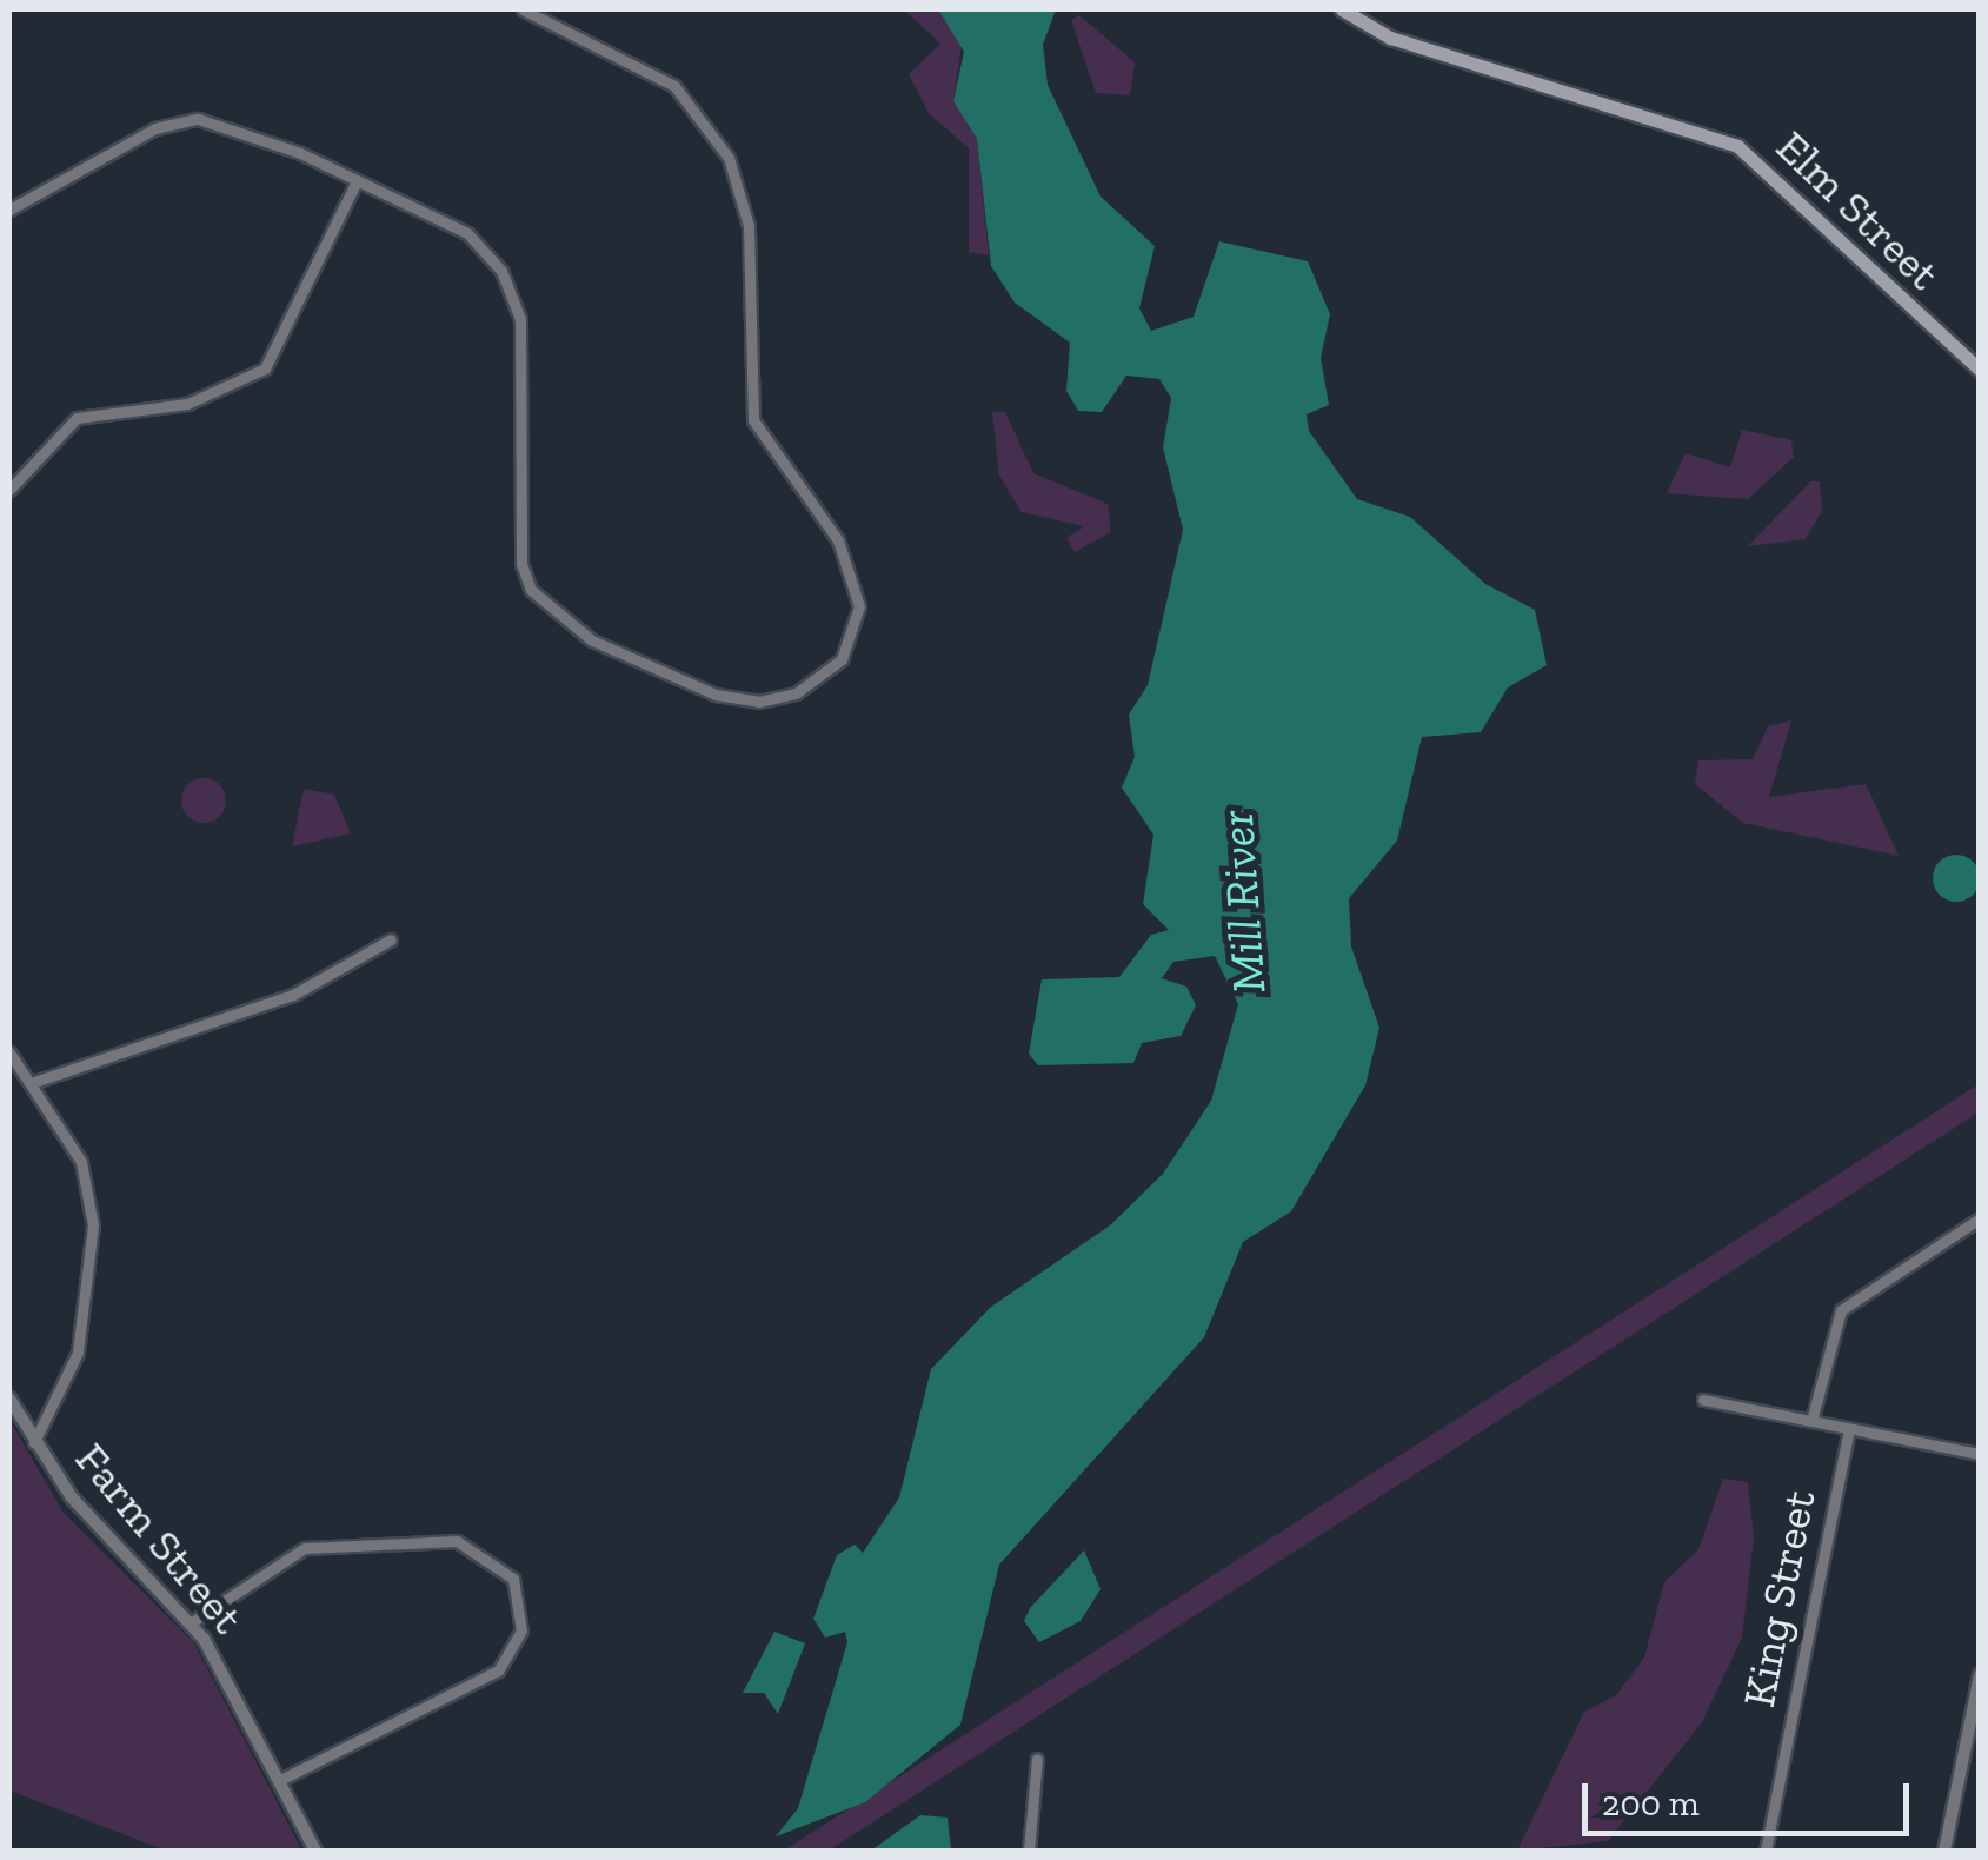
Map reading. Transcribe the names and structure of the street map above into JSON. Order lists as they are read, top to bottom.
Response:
{
  "streets": {
    "main road": ["Elm Street"],
    "street": ["Farm Street", "King Street"]
  },
  "water": ["Mill River"],
  "scale_bar": "200 m"
}
